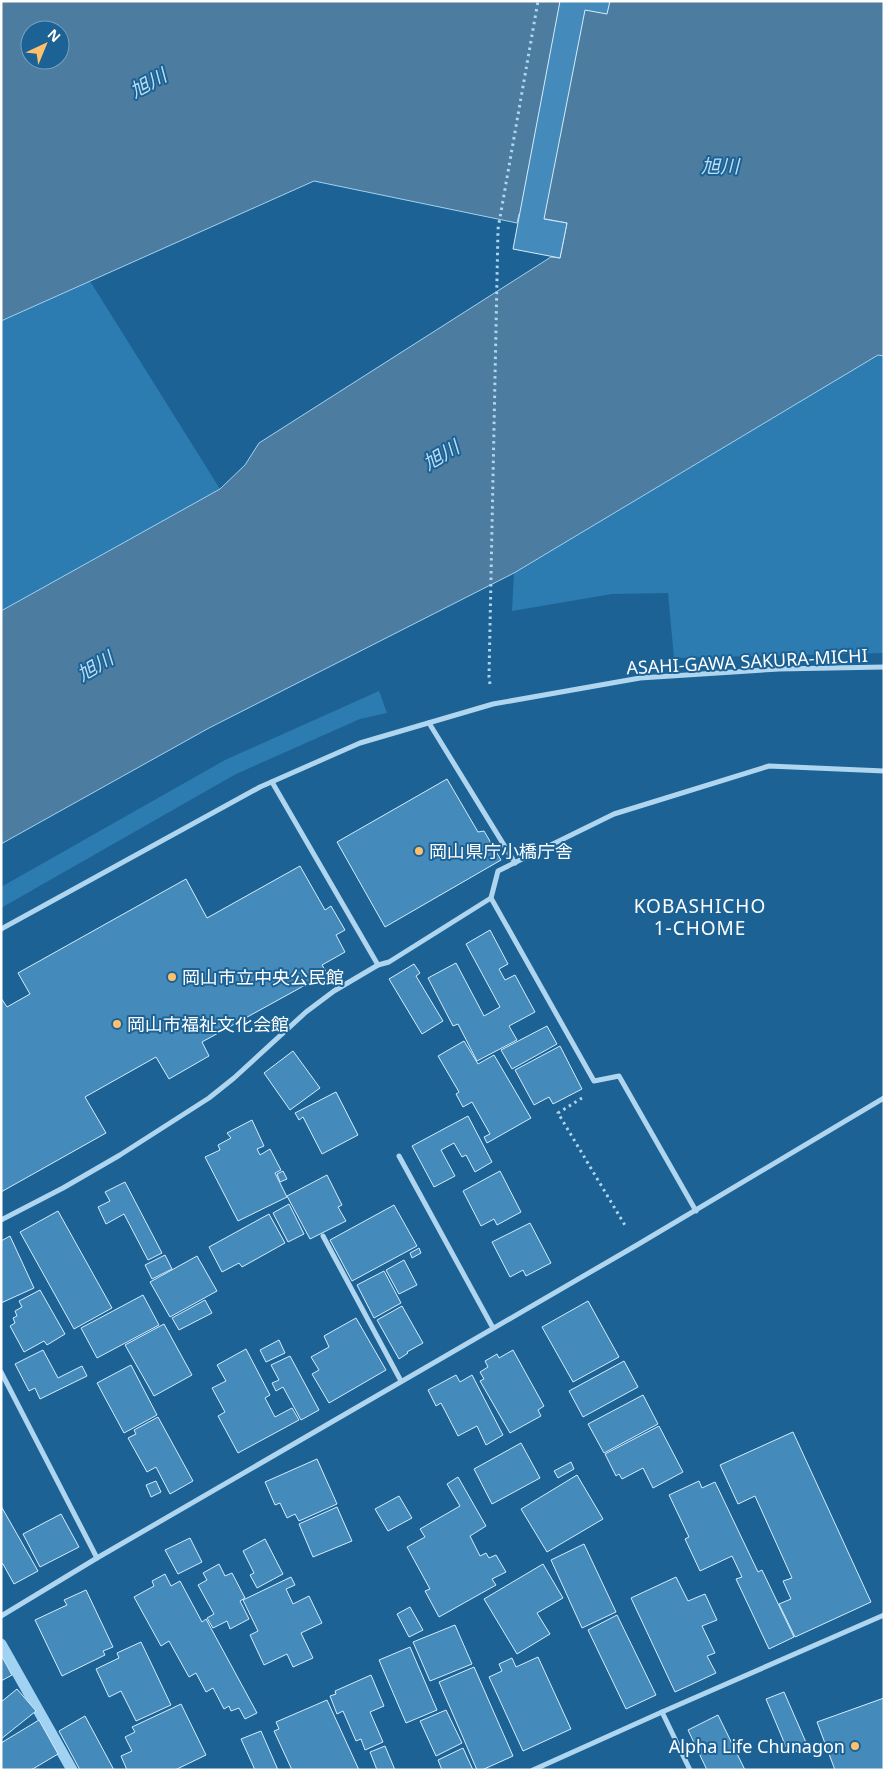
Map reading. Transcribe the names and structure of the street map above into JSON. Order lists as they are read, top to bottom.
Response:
{
  "streets": {
    "street": ["ASAHI-GAWA SAKURA-MICHI"]
  },
  "districts": ["KOBASHICHO 1-CHOME"],
  "water": ["旭川"],
  "places": [
    "岡山県庁小橋庁舎",
    "岡山市立中央公民館",
    "岡山市福祉文化会館",
    "Alpha Life Chunagon"
  ],
  "north": "top right"
}
